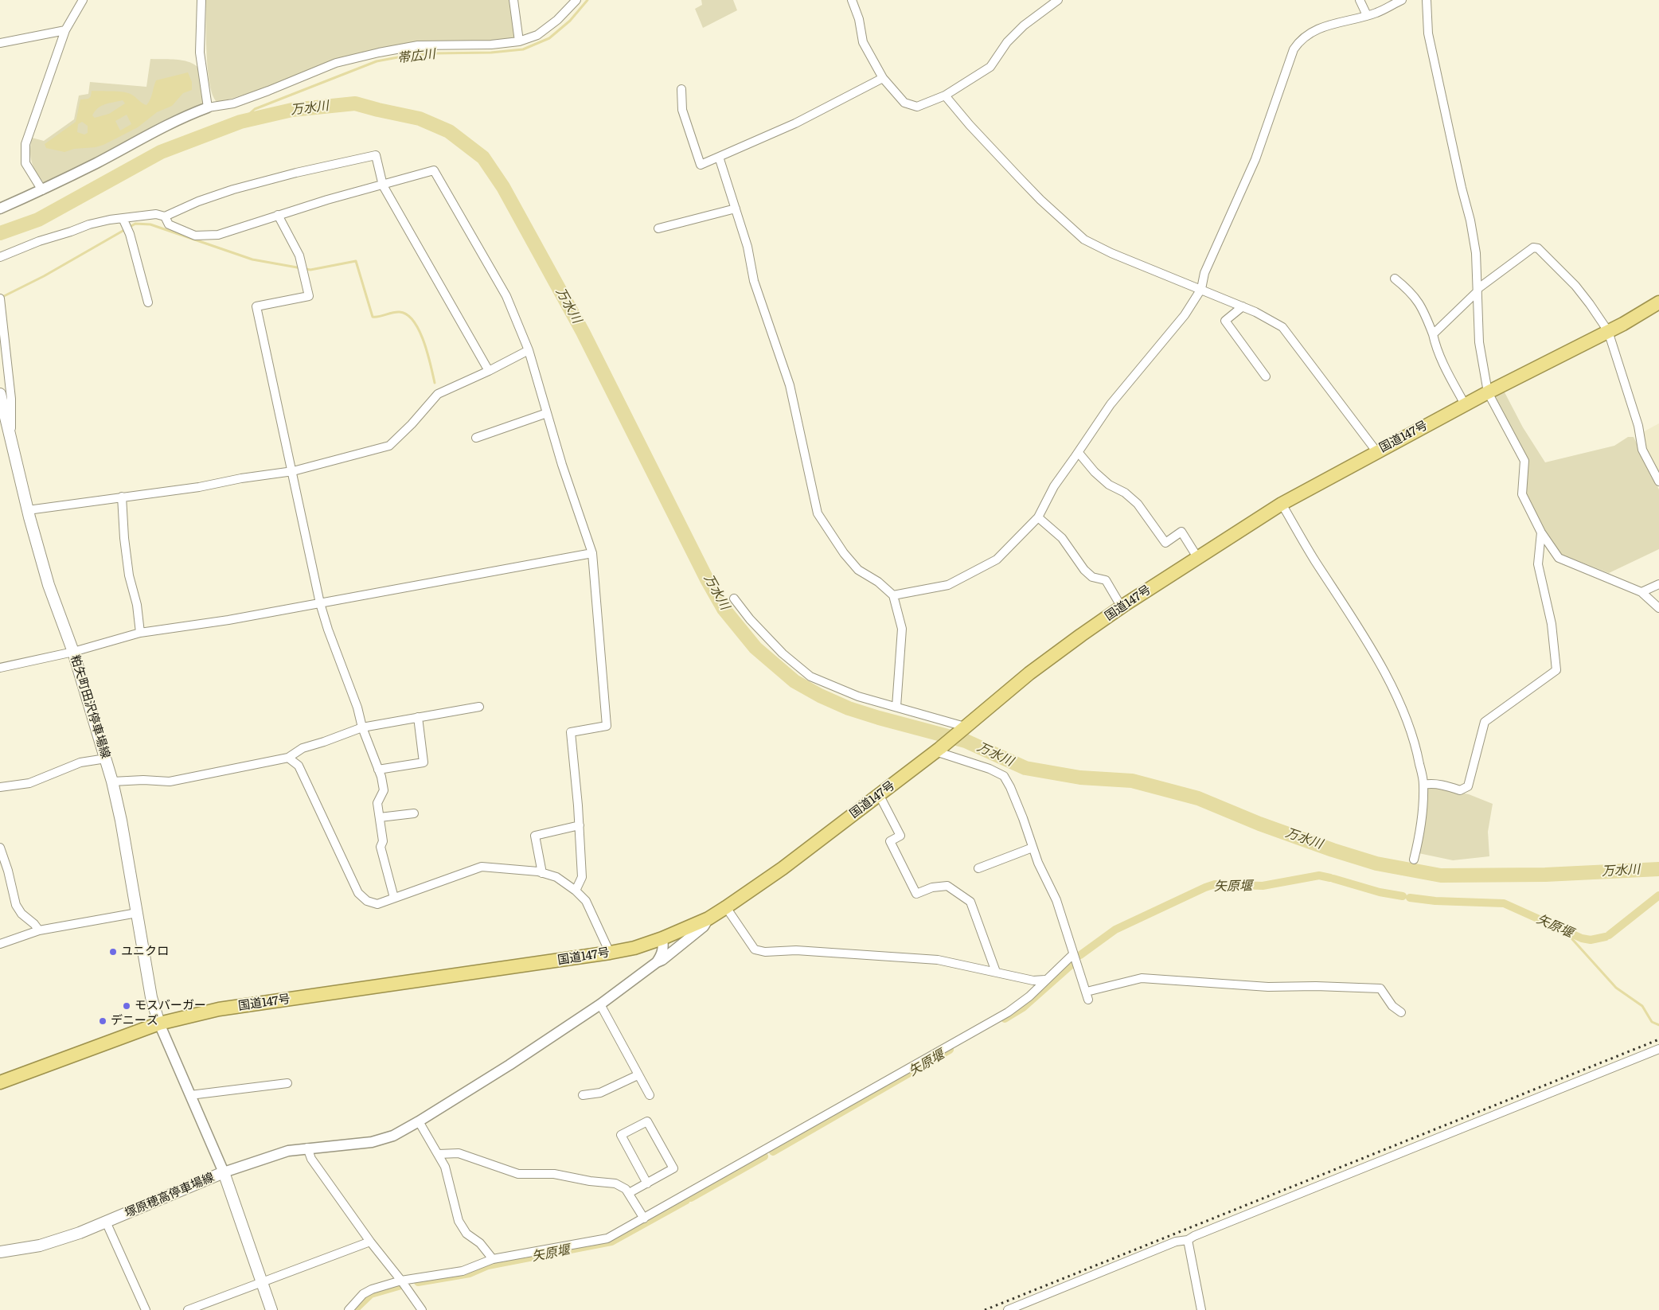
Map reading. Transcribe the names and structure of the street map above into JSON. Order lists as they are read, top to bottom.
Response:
{
  "streets": {
    "highway": ["国道147号"],
    "main road": ["粕矢町田沢停車場線", "塚原穂高停車場線"]
  },
  "crossings": [
    ["国道147号", "粕矢町田沢停車場線"]
  ],
  "water": ["帯広川", "万水川", "矢原堰"],
  "places": ["ユニクロ", "モスバーガー", "デニーズ"]
}
